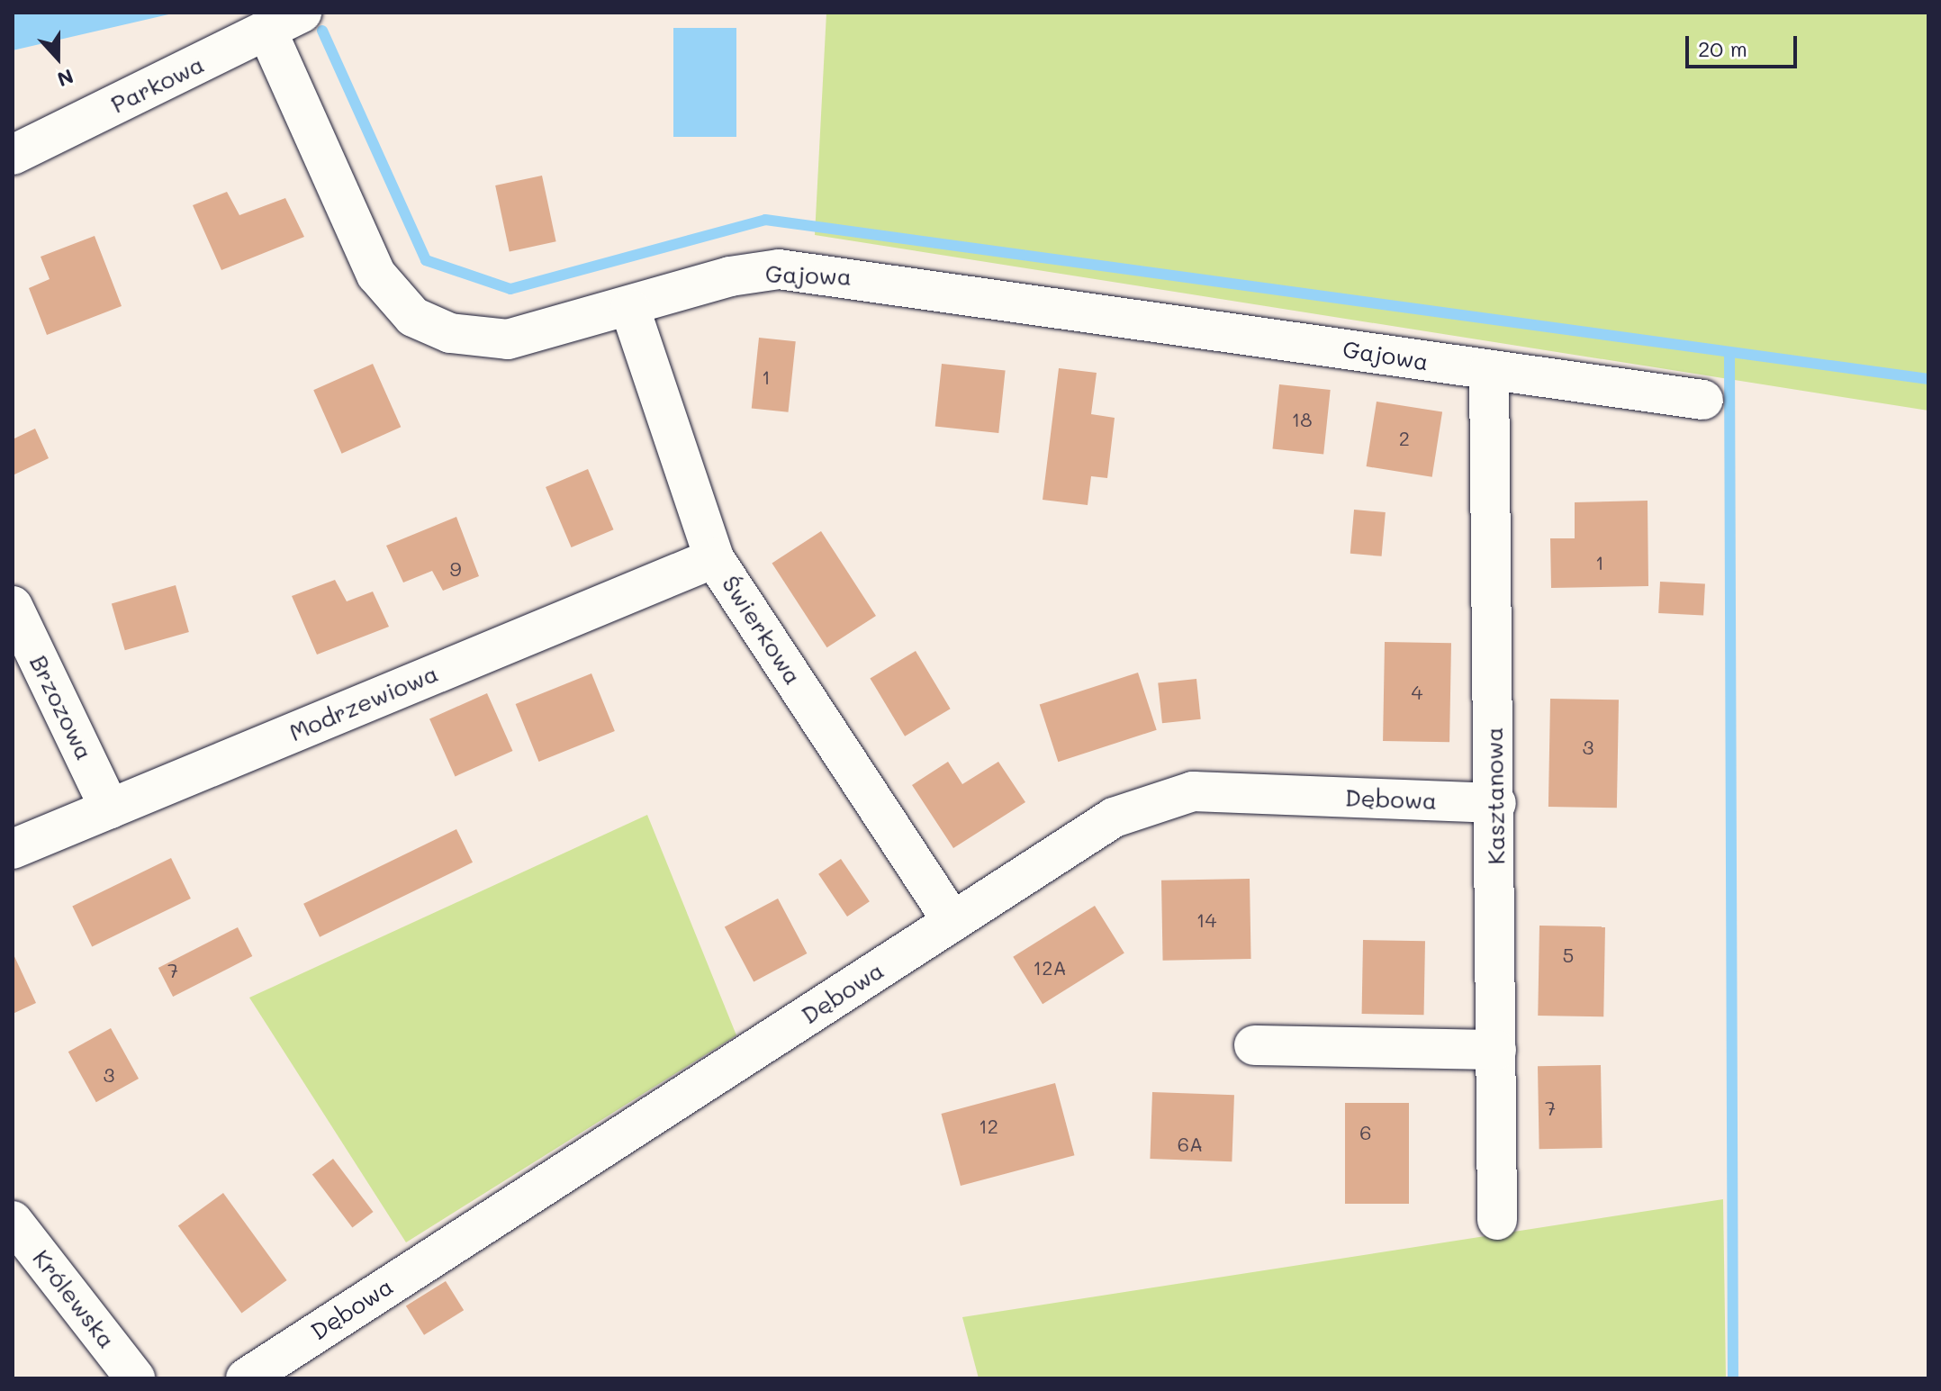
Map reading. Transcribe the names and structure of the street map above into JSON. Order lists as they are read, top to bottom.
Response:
{
  "streets": {
    "street": [
      "Parkowa",
      "Gajowa",
      "Świerkowa",
      "Modrzewiowa",
      "Brzozowa",
      "Kasztanowa",
      "Dębowa",
      "Królewska"
    ]
  },
  "crossings": [
    ["Parkowa", "Gajowa"],
    ["Gajowa", "Świerkowa"],
    ["Gajowa", "Kasztanowa"],
    ["Świerkowa", "Modrzewiowa"],
    ["Świerkowa", "Dębowa"],
    ["Modrzewiowa", "Brzozowa"],
    ["Kasztanowa", "Dębowa"]
  ],
  "house_numbers": [
    "1",
    "18",
    "2",
    "1",
    "9",
    "4",
    "3",
    "14",
    "5",
    "12A",
    "7",
    "3",
    "7",
    "12",
    "6",
    "6A"
  ],
  "scale_bar": "20 m",
  "north": "bottom"
}
